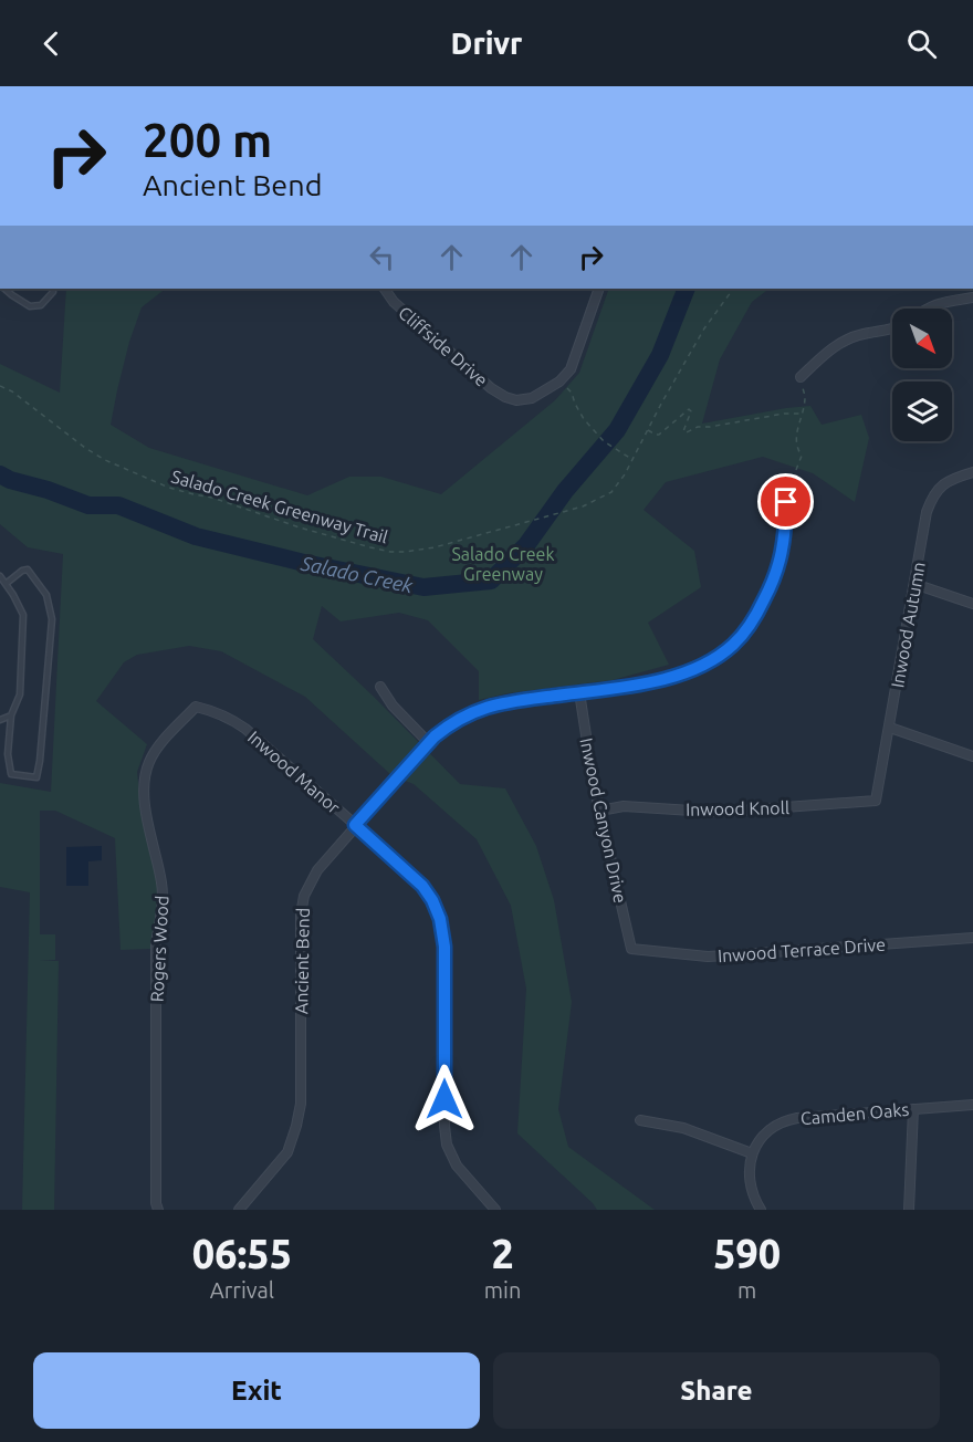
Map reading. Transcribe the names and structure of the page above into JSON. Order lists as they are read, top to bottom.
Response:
{
  "streets": {
    "street": [
      "Cliffside Drive",
      "Inwood Autumn",
      "Inwood Manor",
      "Inwood Knoll",
      "Inwood Canyon Drive",
      "Rogers Wood",
      "Inwood Terrace Drive",
      "Ancient Bend",
      "Camden Oaks"
    ],
    "path": ["Salado Creek Greenway Trail"]
  },
  "crossings": [
    ["Inwood Autumn", "Inwood Knoll"],
    ["Inwood Manor", "Rogers Wood"],
    ["Inwood Manor", "Ancient Bend"],
    ["Inwood Knoll", "Inwood Canyon Drive"],
    ["Inwood Canyon Drive", "Inwood Terrace Drive"],
    ["Inwood Canyon Drive", "Ancient Bend"]
  ],
  "water": ["Salado Creek"],
  "parks": ["Salado Creek Greenway"],
  "north": "bottom right",
  "page": {
    "header": "Drivr",
    "turn": ["200 m", "Ancient Bend"],
    "eta": [
      "06:55",
      "Arrival",
      "2",
      "min",
      "590",
      "m"
    ],
    "buttons": ["Exit", "Share"]
  }
}
